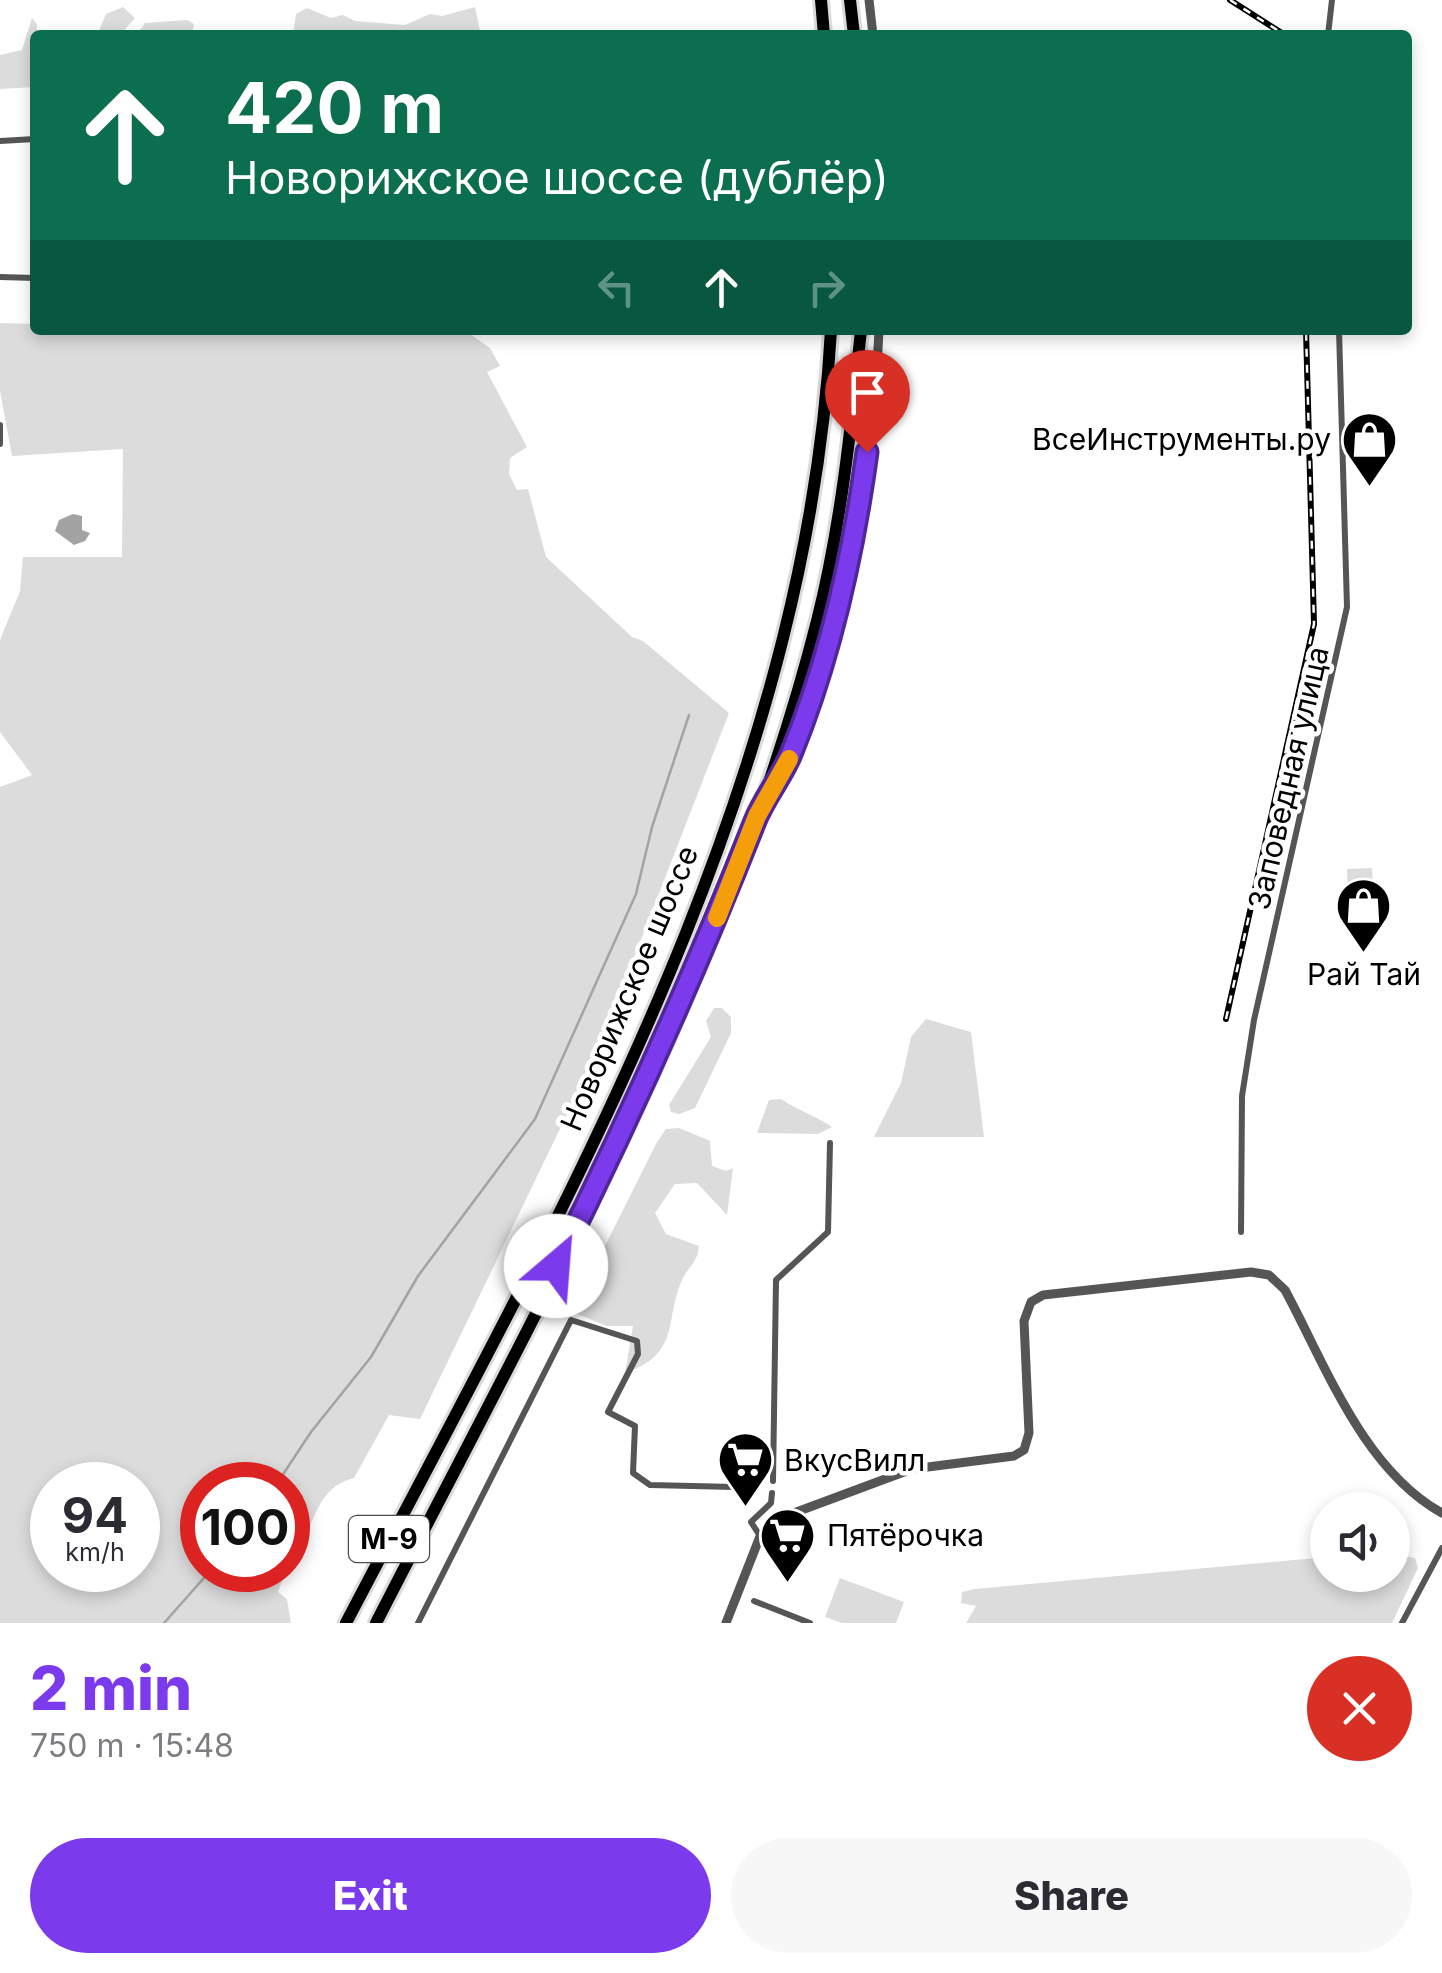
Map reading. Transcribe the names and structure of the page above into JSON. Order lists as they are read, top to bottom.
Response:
{
  "streets": {
    "highway": ["Новорижское шоссе", "М-9"],
    "street": ["Заповедная улица"]
  },
  "places": {
    "shop": ["ВсеИнструменты.ру", "Рай Тай"],
    "supermarket": ["ВкусВилл", "Пятёрочка"]
  },
  "page": {
    "turn": ["420 m", "Новорижское шоссе (дублёр)"],
    "speed": "94 km/h",
    "limit": "100",
    "heading": ["2 min", "750 m · 15:48"],
    "buttons": ["Exit", "Share"]
  }
}
